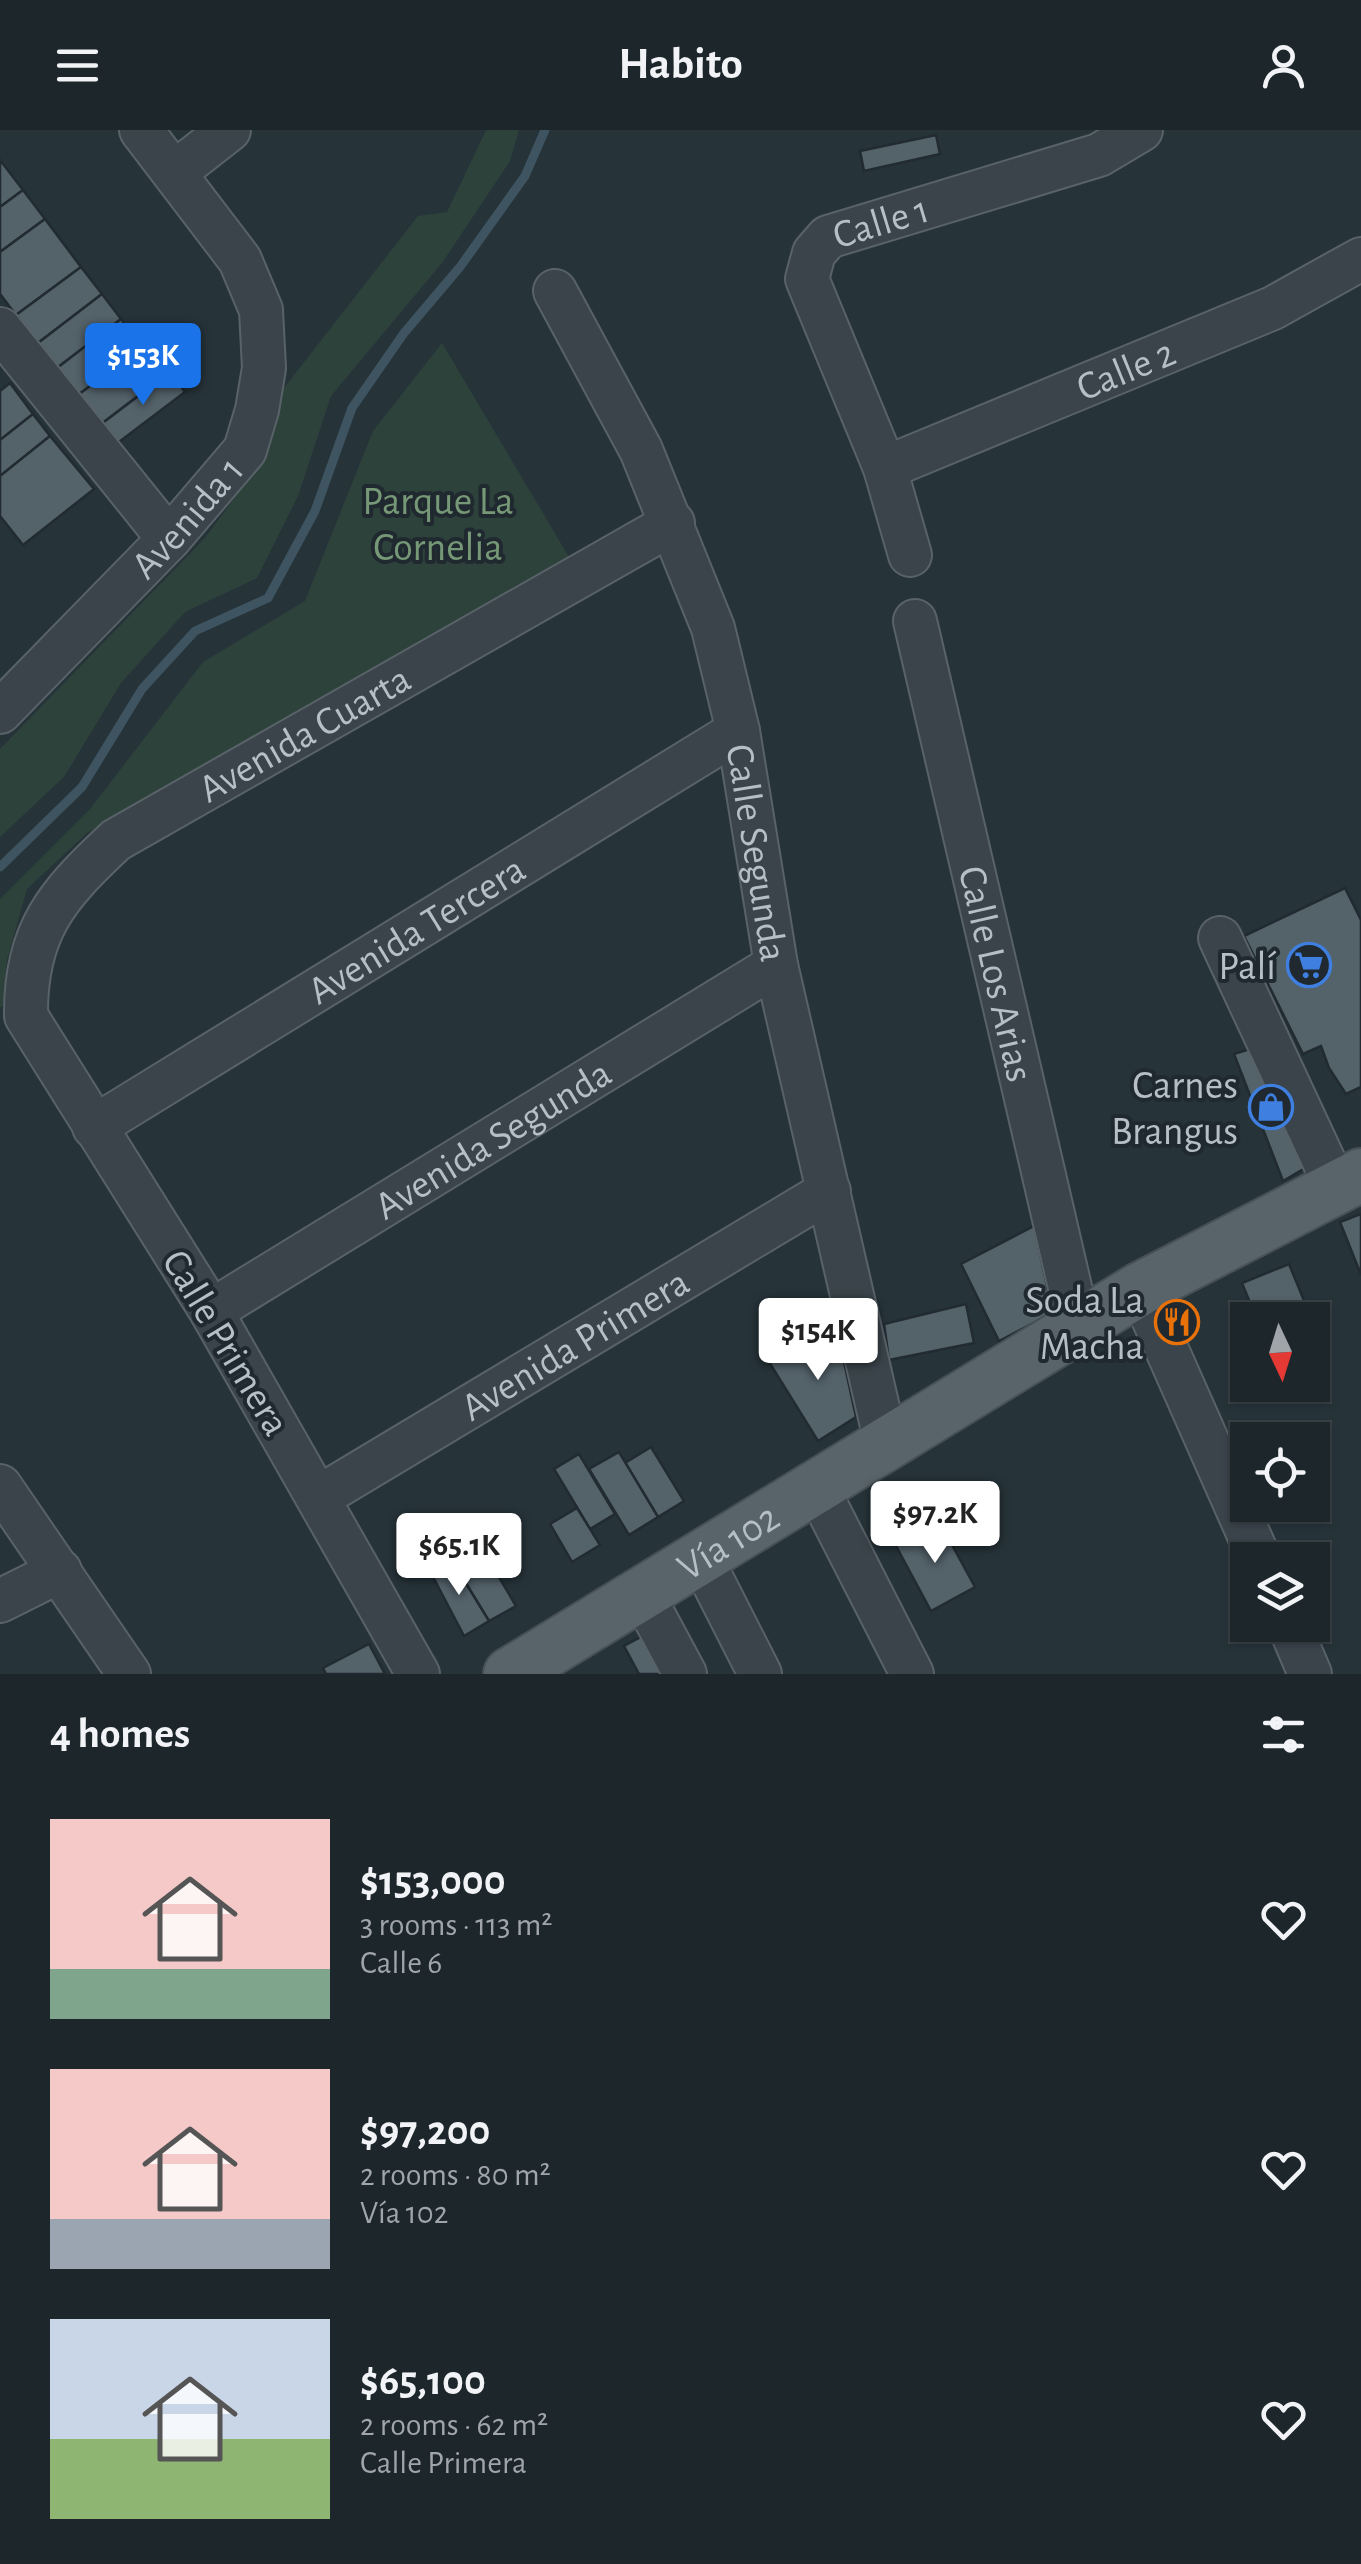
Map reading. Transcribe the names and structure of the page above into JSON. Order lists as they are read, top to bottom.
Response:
{
  "streets": {
    "main road": ["Vía 102"],
    "street": [
      "Calle 1",
      "Calle 2",
      "Avenida 1",
      "Avenida Cuarta",
      "Calle Segunda",
      "Avenida Tercera",
      "Calle Los Arias",
      "Avenida Segunda",
      "Calle Primera",
      "Avenida Primera"
    ]
  },
  "crossings": [
    ["Calle 1", "Calle 2"],
    ["Avenida Cuarta", "Calle Segunda"],
    ["Avenida Cuarta", "Calle Primera"],
    ["Calle Segunda", "Avenida Tercera"],
    ["Calle Segunda", "Avenida Segunda"],
    ["Calle Segunda", "Avenida Primera"],
    ["Calle Segunda", "Vía 102"],
    ["Avenida Tercera", "Calle Primera"],
    ["Calle Los Arias", "Vía 102"],
    ["Avenida Segunda", "Calle Primera"],
    ["Calle Primera", "Avenida Primera"]
  ],
  "parks": ["Parque La Cornelia"],
  "places": {
    "supermarket": ["Palí"],
    "shop": ["Carnes Brangus"],
    "restaurant": ["Soda La Macha"]
  },
  "north": "bottom",
  "page": {
    "header": "Habito",
    "price": [
      "$153K",
      "$154K",
      "$97.2K",
      "$65.1K"
    ],
    "heading": "4 homes",
    "list": [
      {
        "name": "$153,000",
        "note": "3 rooms · 113 m² · Calle 6"
      },
      {
        "name": "$97,200",
        "note": "2 rooms · 80 m² · Vía 102"
      },
      {
        "name": "$65,100",
        "note": "2 rooms · 62 m² · Calle Primera"
      }
    ]
  }
}
